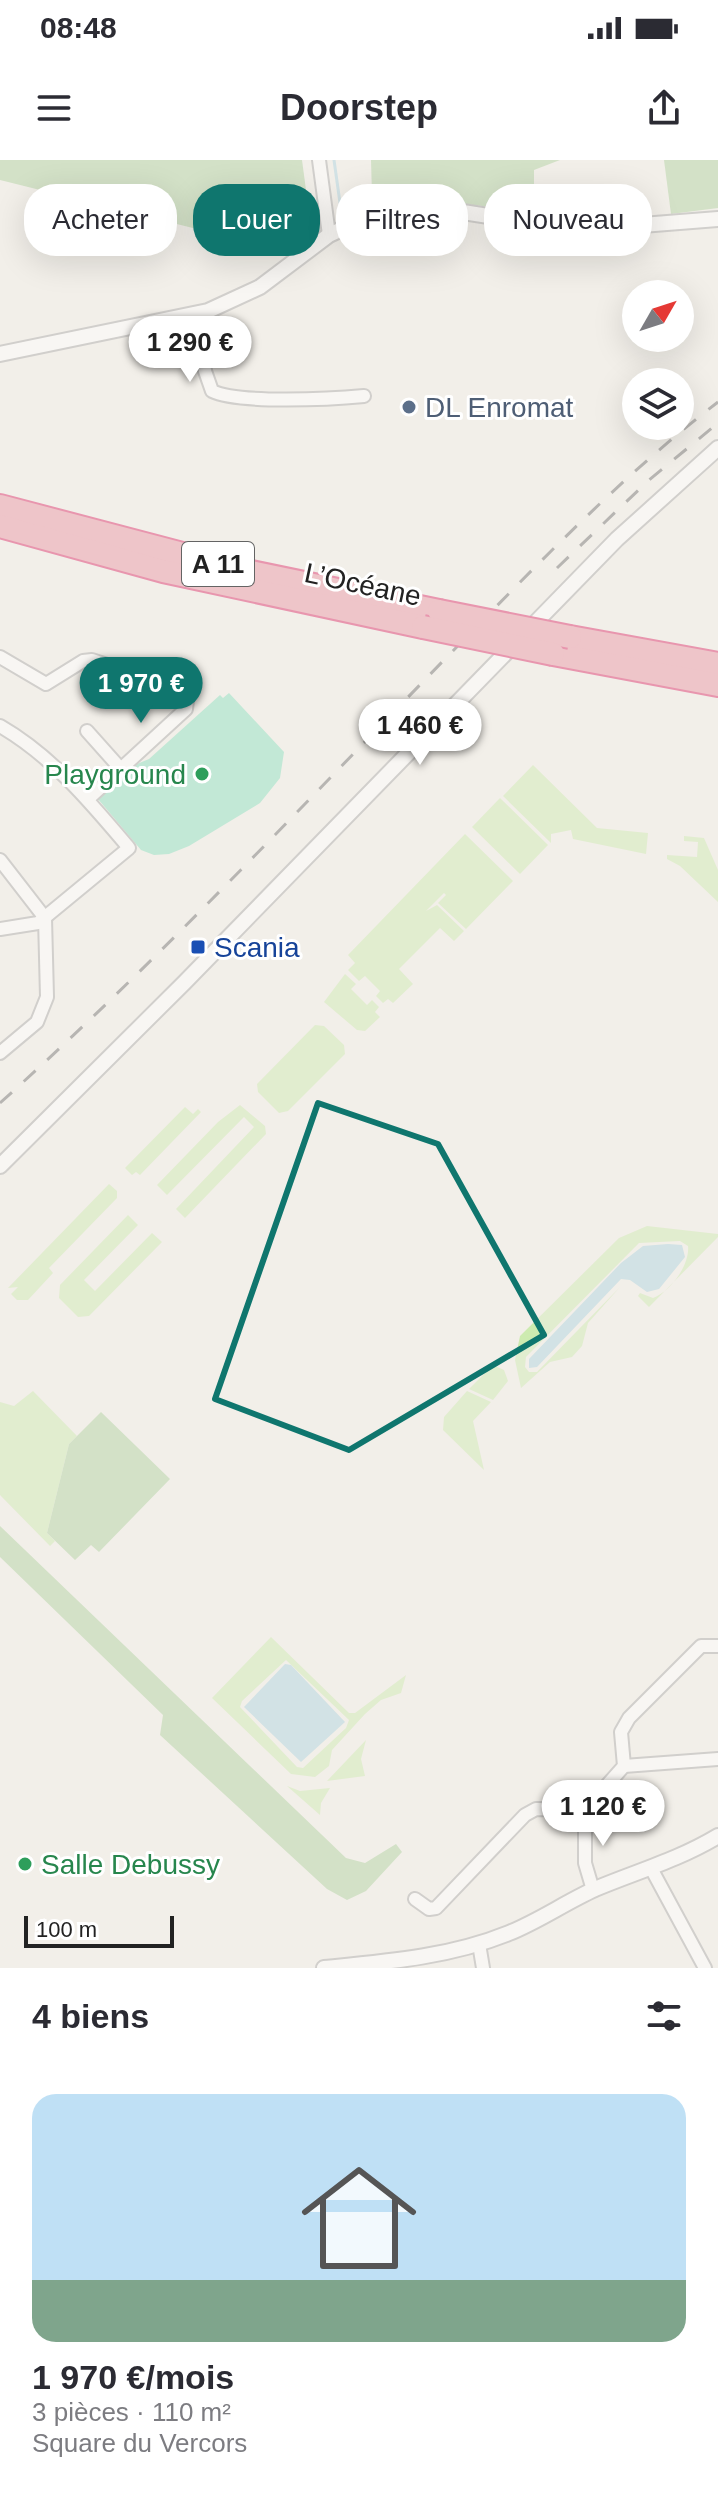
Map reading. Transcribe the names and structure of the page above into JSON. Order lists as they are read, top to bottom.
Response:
{
  "streets": {
    "highway": ["A 11", "L’Océane"]
  },
  "places": {
    "other": ["DL Enromat", "Playground", "Salle Debussy"],
    "transit": ["Scania"]
  },
  "scale_bar": "100 m",
  "north": "top right",
  "page": {
    "status": "08:48",
    "header": "Doorstep",
    "chip": [
      "Acheter",
      "Louer",
      "Filtres",
      "Nouveau"
    ],
    "price": [
      "1 290 €",
      "1 970 €",
      "1 460 €",
      "1 120 €"
    ],
    "scale": "100 m",
    "heading": "4 biens",
    "list": [
      {
        "name": "1 970 €/mois",
        "note": "3 pièces · 110 m² · Square du Vercors"
      }
    ]
  }
}
